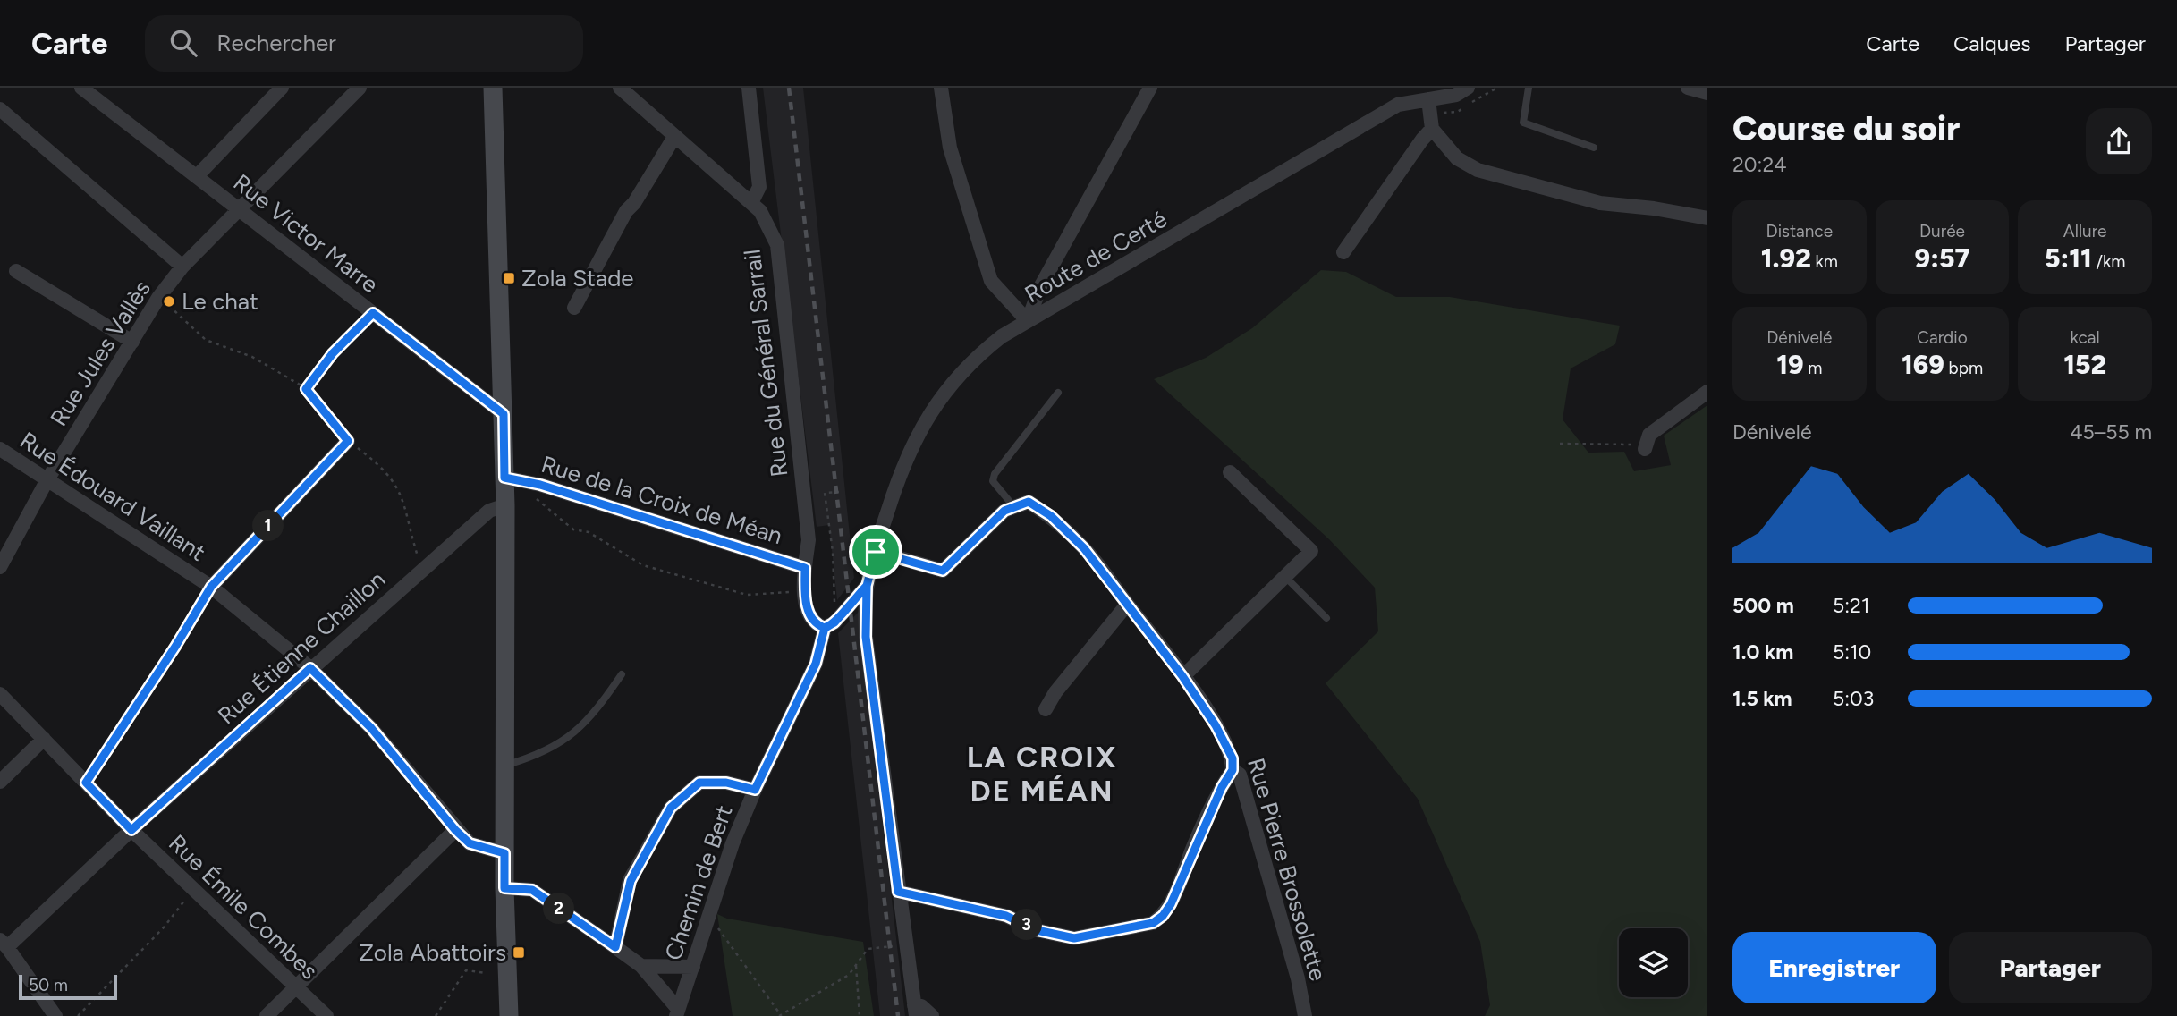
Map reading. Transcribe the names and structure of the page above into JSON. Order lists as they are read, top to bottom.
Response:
{
  "streets": {
    "street": [
      "Rue Victor Marre",
      "Route de Certé",
      "Rue Jules Vallès",
      "Rue du Général Sarrail",
      "Rue Édouard Vaillant",
      "Rue de la Croix de Méan",
      "Rue Étienne Chaillon",
      "Rue Pierre Brossolette",
      "Chemin de Bert",
      "Rue Émile Combes"
    ]
  },
  "crossings": [
    ["Rue Victor Marre", "Rue Jules Vallès"],
    ["Rue Jules Vallès", "Rue Édouard Vaillant"],
    ["Rue du Général Sarrail", "Rue de la Croix de Méan"],
    ["Rue du Général Sarrail", "Chemin de Bert"],
    ["Rue Édouard Vaillant", "Rue Étienne Chaillon"],
    ["Rue Étienne Chaillon", "Rue Émile Combes"]
  ],
  "districts": ["LA CROIX DE MÉAN"],
  "places": {
    "transit": ["Zola Stade", "Zola Abattoirs"],
    "other": ["Le chat"]
  },
  "scale_bar": "50 m",
  "page": {
    "header": "Carte",
    "search": "Rechercher",
    "nav": ["Carte", "Calques", "Partager"],
    "heading": ["Course du soir", "20:24"],
    "stats": [
      ["Distance", "1.92 km"],
      ["Durée", "9:57"],
      ["Allure", "5:11 /km"],
      ["Dénivelé", "19 m"],
      ["Cardio", "169 bpm"],
      ["kcal", "152"]
    ],
    "chart": ["Dénivelé", "45–55 m"],
    "pins": ["1", "2", "3"],
    "list": [
      {
        "name": "500 m",
        "note": "5:21"
      },
      {
        "name": "1.0 km",
        "note": "5:10"
      },
      {
        "name": "1.5 km",
        "note": "5:03"
      }
    ],
    "buttons": ["Enregistrer", "Partager"],
    "scale": "50 m"
  }
}
